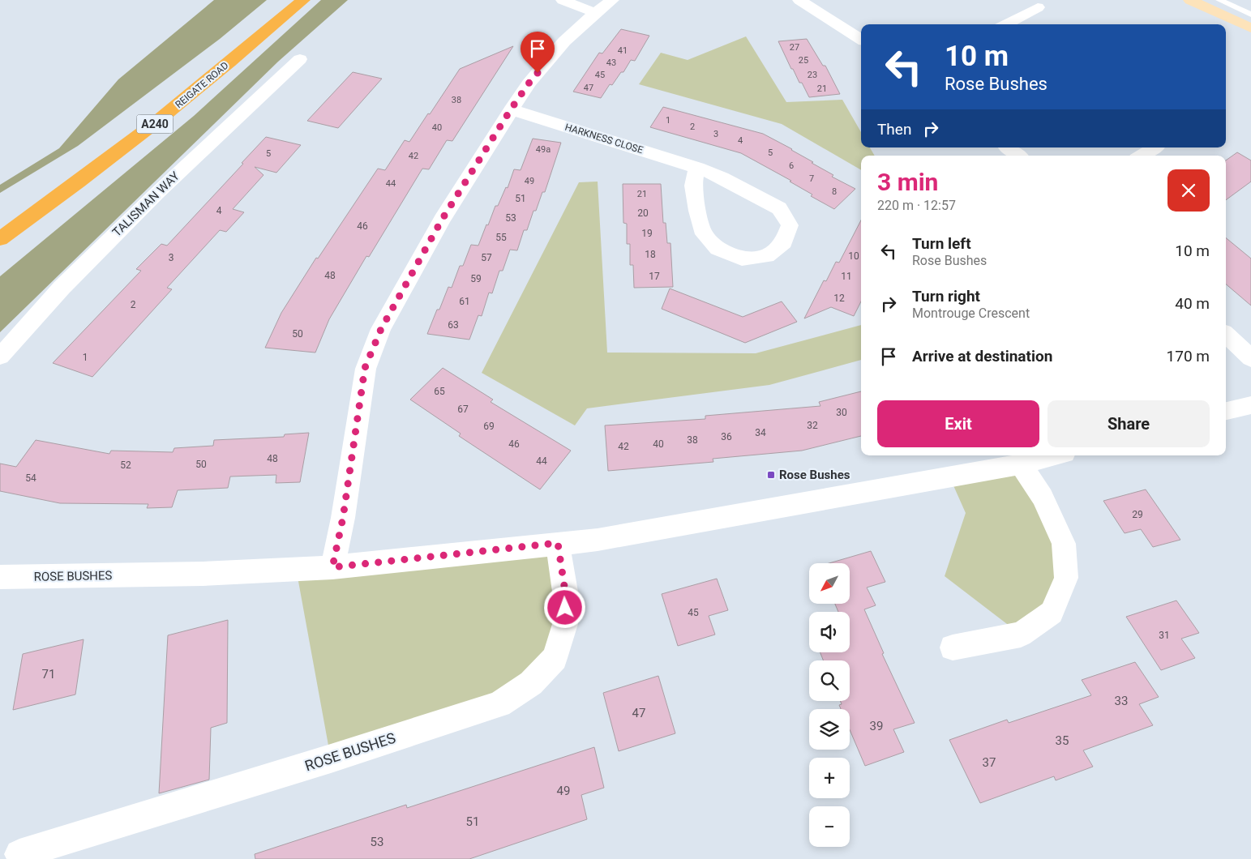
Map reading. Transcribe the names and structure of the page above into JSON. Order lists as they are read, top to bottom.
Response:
{
  "streets": {
    "highway": ["REIGATE ROAD", "A240"],
    "street": ["HARKNESS CLOSE", "TALISMAN WAY", "ROSE BUSHES"]
  },
  "places": {
    "transit": ["Rose Bushes"]
  },
  "house_numbers": [
    "27",
    "41",
    "25",
    "43",
    "45",
    "23",
    "47",
    "21",
    "38",
    "1",
    "2",
    "40",
    "3",
    "4",
    "49a",
    "5",
    "5",
    "42",
    "6",
    "7",
    "49",
    "44",
    "8",
    "21",
    "51",
    "4",
    "20",
    "53",
    "46",
    "19",
    "55",
    "18",
    "10",
    "3",
    "57",
    "48",
    "17",
    "11",
    "59",
    "12",
    "61",
    "2",
    "63",
    "50",
    "1",
    "65",
    "67",
    "30",
    "32",
    "69",
    "34",
    "36",
    "38",
    "46",
    "40",
    "42",
    "48",
    "44",
    "50",
    "52",
    "54",
    "29",
    "45",
    "31",
    "71",
    "33",
    "47",
    "39",
    "35",
    "37",
    "49",
    "51",
    "53"
  ],
  "north": "bottom left",
  "page": {
    "turn": ["10 m", "Rose Bushes"],
    "then": "Then",
    "heading": ["3 min", "220 m · 12:57"],
    "list": [
      {
        "name": "Turn left",
        "note": "Rose Bushes",
        "value": "10 m"
      },
      {
        "name": "Turn right",
        "note": "Montrouge Crescent",
        "value": "40 m"
      },
      {
        "name": "Arrive at destination",
        "value": "170 m"
      }
    ],
    "buttons": ["Exit", "Share"],
    "map_buttons": ["+", "−"]
  }
}
